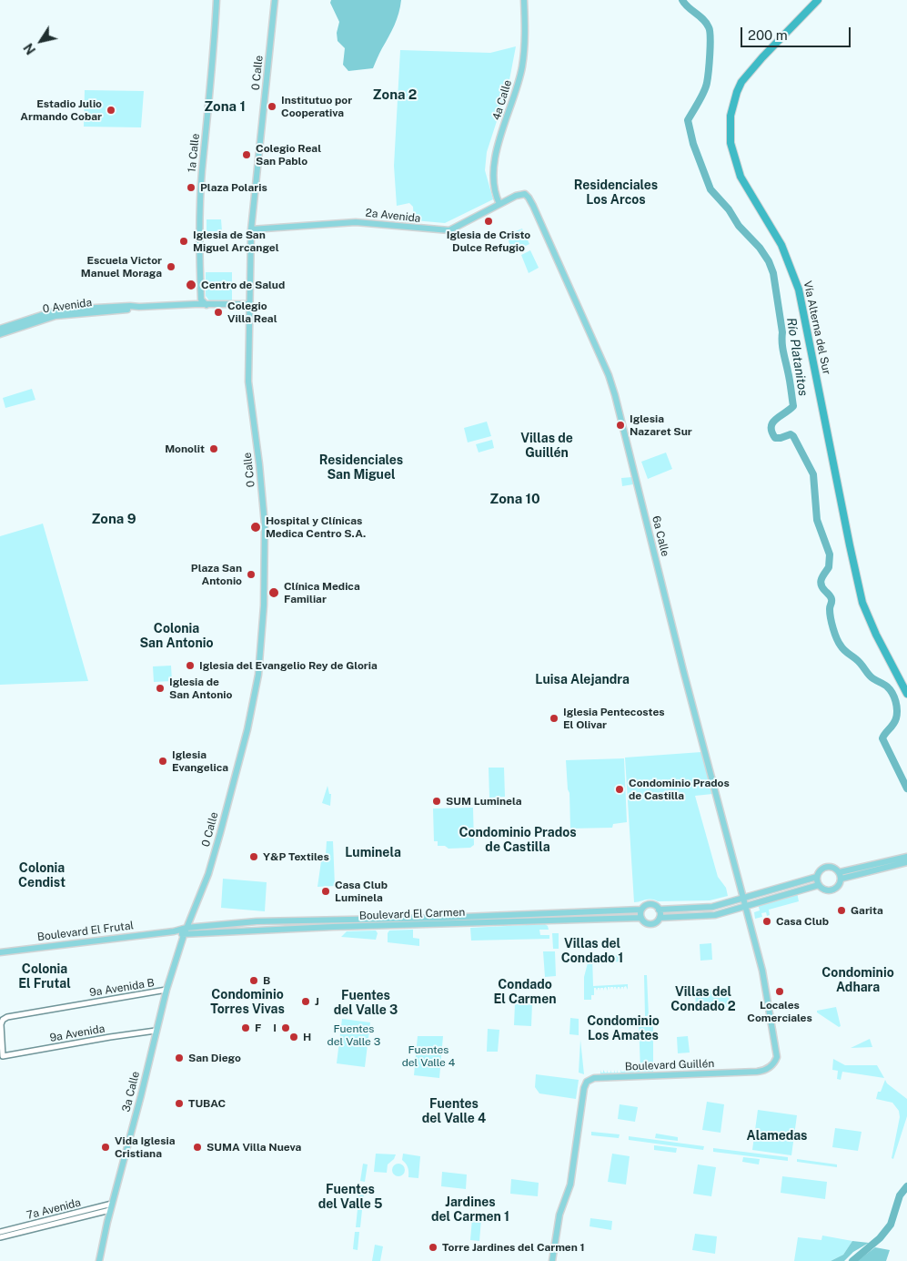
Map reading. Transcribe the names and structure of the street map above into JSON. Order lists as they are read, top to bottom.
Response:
{
  "streets": {
    "highway": ["Vía Alterna del Sur"],
    "main road": [
      "0 Calle",
      "4a Calle",
      "1a Calle",
      "2a Avenida",
      "0 Avenida",
      "6a Calle",
      "Boulevard El Carmen",
      "Boulevard El Frutal",
      "Boulevard Guillén",
      "3a Calle"
    ],
    "street": ["9a Avenida B", "9a Avenida", "7a Avenida"]
  },
  "crossings": [
    ["0 Calle", "2a Avenida"],
    ["0 Calle", "0 Avenida"],
    ["0 Calle", "Boulevard El Carmen"],
    ["0 Calle", "Boulevard El Frutal"],
    ["0 Calle", "3a Calle"],
    ["4a Calle", "2a Avenida"],
    ["2a Avenida", "6a Calle"],
    ["6a Calle", "Boulevard El Carmen"],
    ["6a Calle", "Boulevard Guillén"],
    ["Boulevard El Carmen", "Boulevard El Frutal"],
    ["Boulevard El Carmen", "Boulevard Guillén"],
    ["Boulevard El Carmen", "3a Calle"],
    ["Boulevard El Frutal", "3a Calle"],
    ["9a Avenida B", "9a Avenida"],
    ["9a Avenida B", "3a Calle"],
    ["9a Avenida", "3a Calle"],
    ["3a Calle", "7a Avenida"]
  ],
  "districts": [
    "Zona 2",
    "Zona 1",
    "Residenciales Los Arcos",
    "Villas de Guillén",
    "Residenciales San Miguel",
    "Zona 10",
    "Zona 9",
    "Colonia San Antonio",
    "Luisa Alejandra",
    "Condominio Prados de Castilla",
    "Luminela",
    "Colonia Cendist",
    "Villas del Condado 1",
    "Colonia El Frutal",
    "Condominio Adhara",
    "Condado El Carmen",
    "Villas del Condado 2",
    "Condominio Torres Vivas",
    "Fuentes del Valle 3",
    "Condominio Los Amates",
    "Fuentes del Valle 4",
    "Alamedas",
    "Fuentes del Valle 5",
    "Jardines del Carmen 1"
  ],
  "water": ["Río Platanitos"],
  "parks": ["Fuentes del Valle 3", "Fuentes del Valle 4"],
  "places": [
    "Institutuo por Cooperativa",
    "Estadio Julio Armando Cobar",
    "Colegio Real San Pablo",
    "Plaza Polaris",
    "Iglesia de Cristo Dulce Refugio",
    "Iglesia de San Miguel Arcangel",
    "Escuela Victor Manuel Moraga",
    "Centro de Salud",
    "Colegio Villa Real",
    "Iglesia Nazaret Sur",
    "Monolit",
    "Hospital y Clínicas Medica Centro S.A.",
    "Plaza San Antonio",
    "Clínica Medica Familiar",
    "Iglesia del Evangelio Rey de Gloria",
    "Iglesia de San Antonio",
    "Iglesia Pentecostes El Olivar",
    "Iglesia Evangelica",
    "Condominio Prados de Castilla",
    "SUM Luminela",
    "Y&P Textiles",
    "Casa Club Luminela",
    "Garita",
    "Casa Club",
    "B",
    "Locales Comerciales",
    "J",
    "F",
    "I",
    "H",
    "San Diego",
    "TUBAC",
    "Vida Iglesia Cristiana",
    "SUMA Villa Nueva",
    "Torre Jardines del Carmen 1"
  ],
  "scale_bar": "200 m",
  "north": "bottom left"
}
